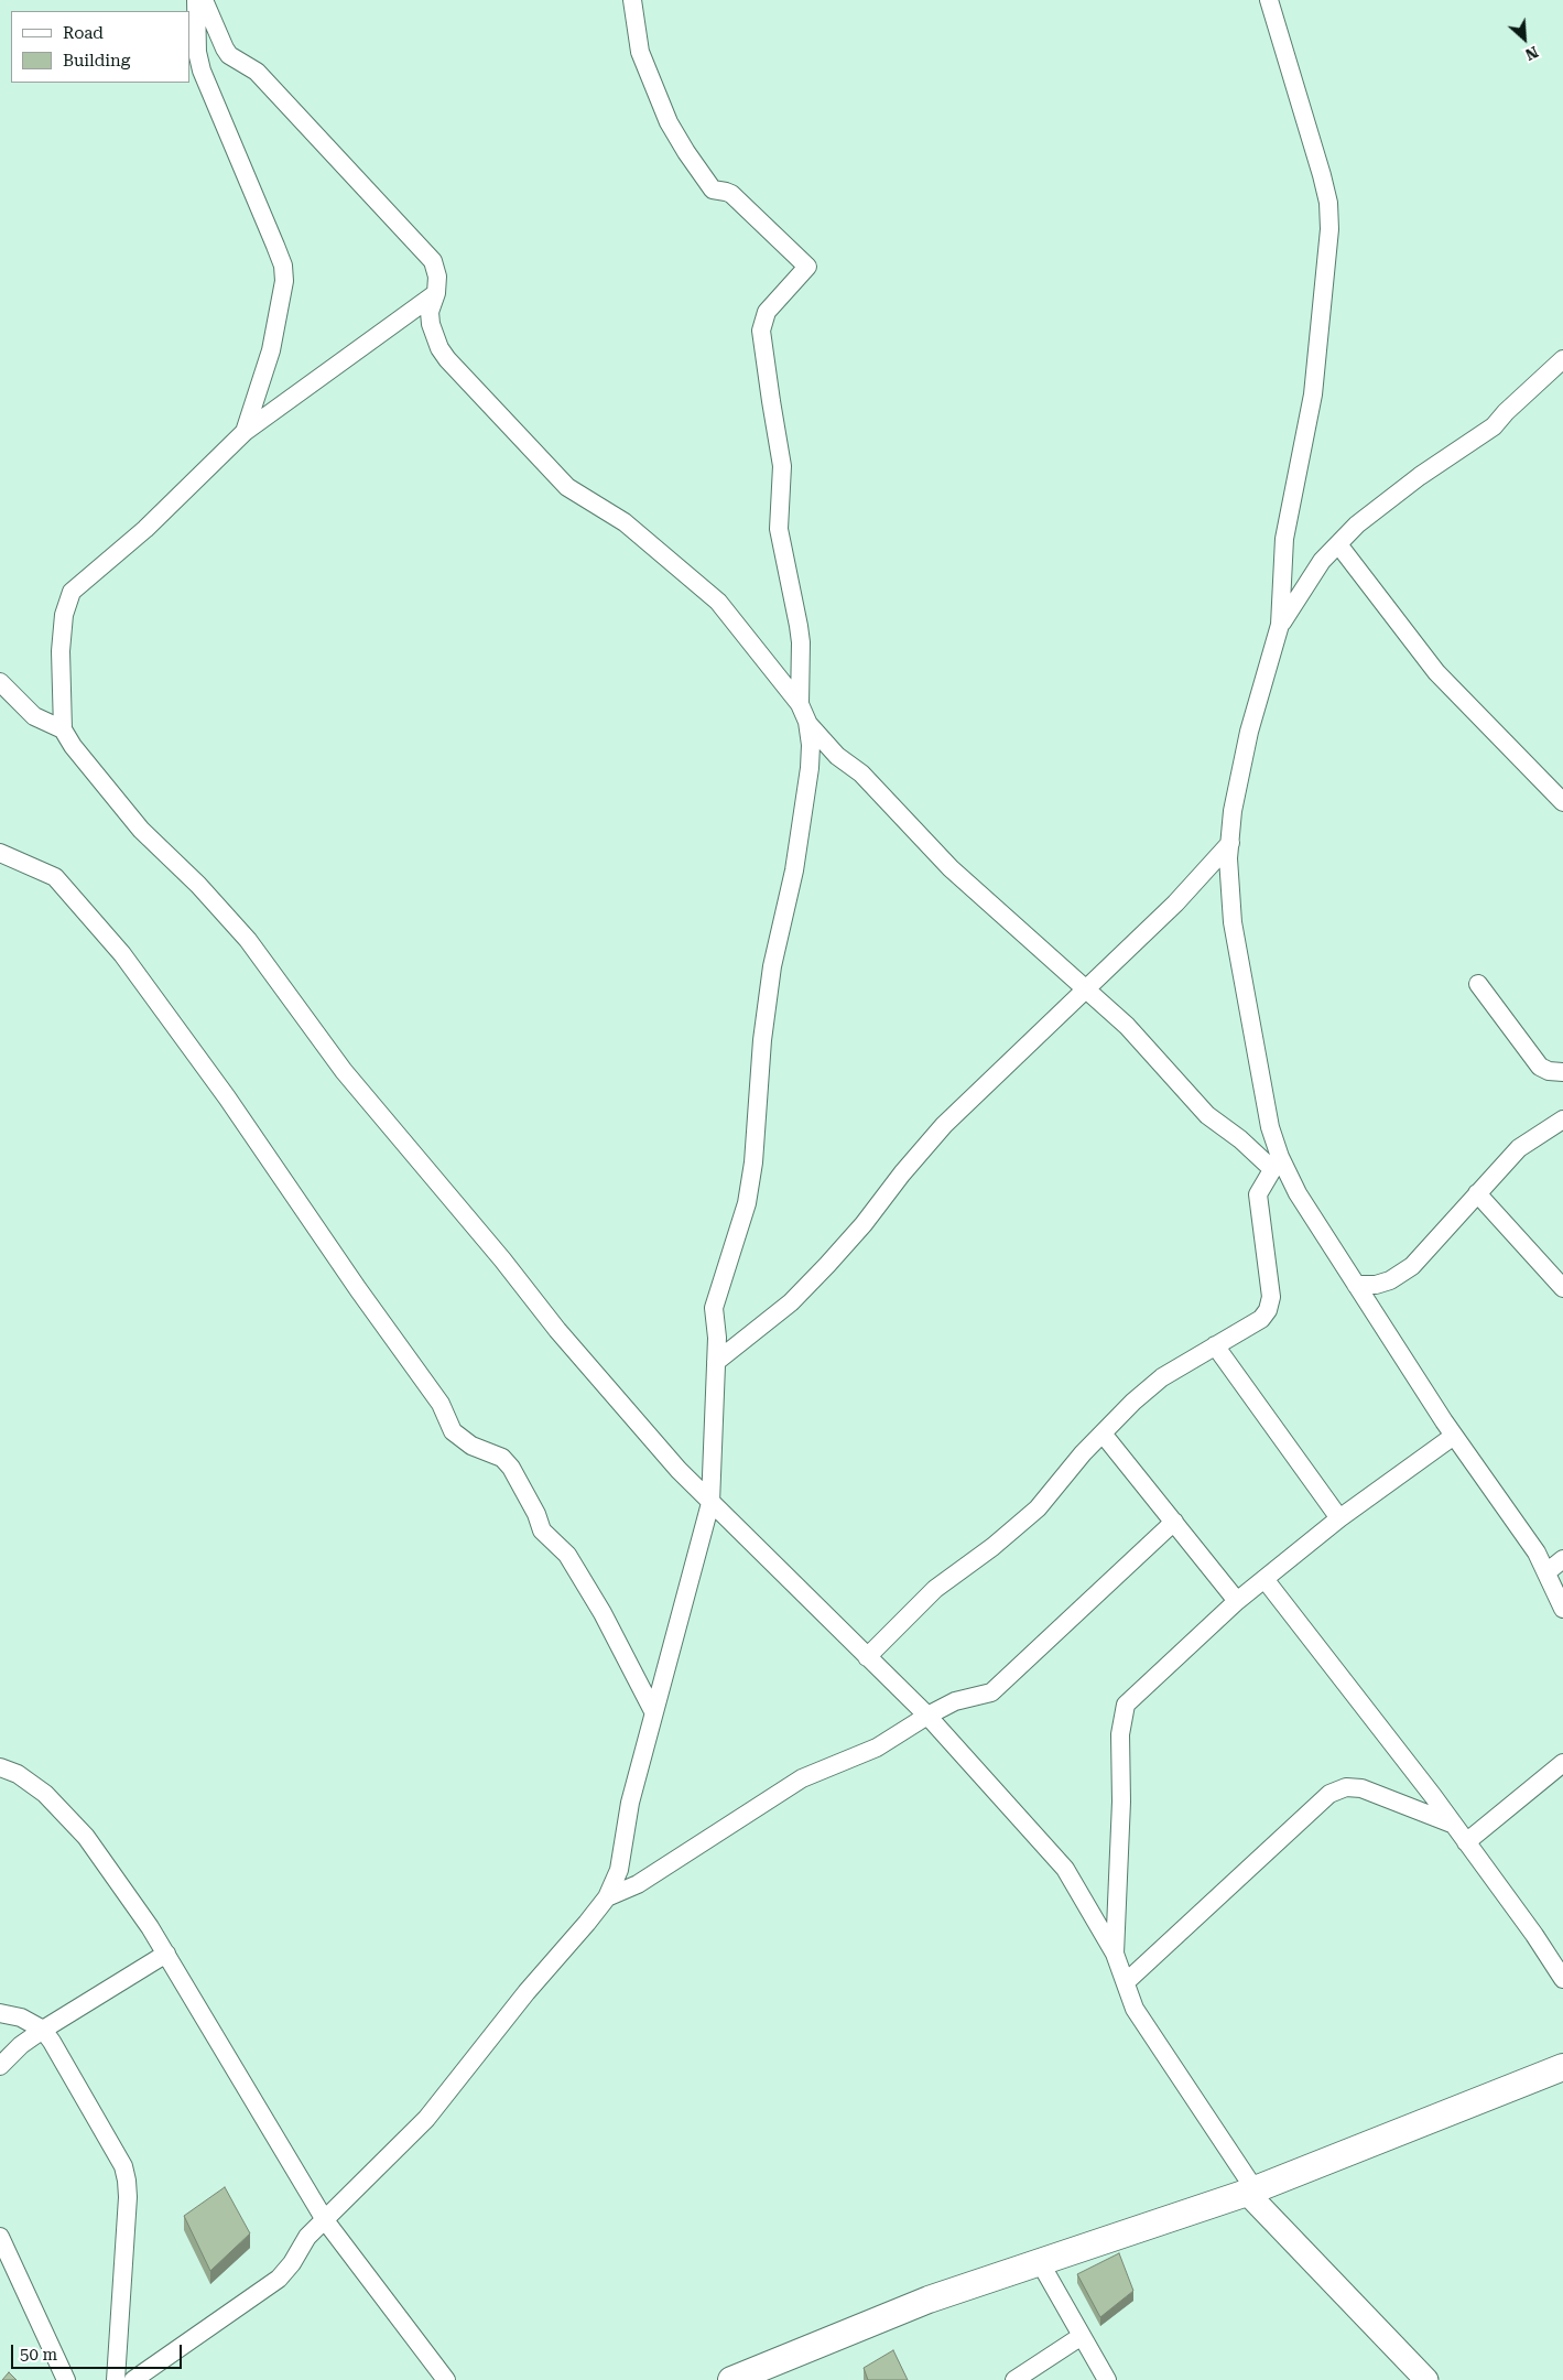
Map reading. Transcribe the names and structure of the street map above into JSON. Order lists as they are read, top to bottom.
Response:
{
  "legend": ["Road", "Building"],
  "scale_bar": "50 m",
  "north": "bottom right"
}
